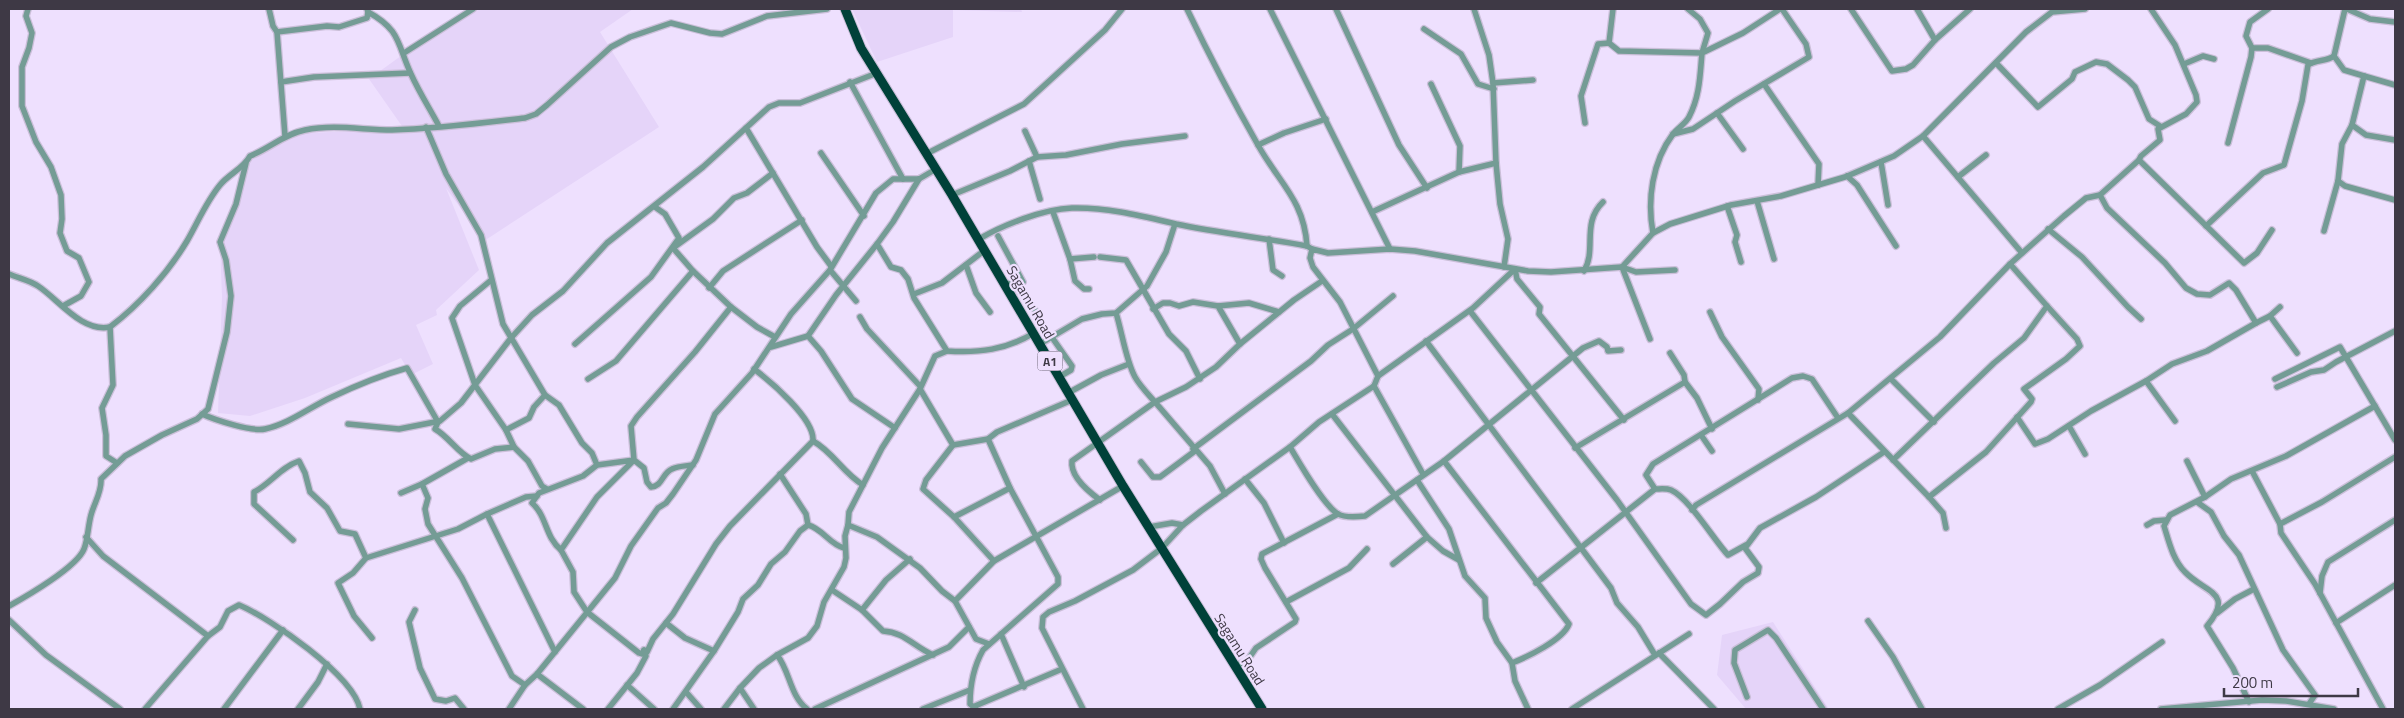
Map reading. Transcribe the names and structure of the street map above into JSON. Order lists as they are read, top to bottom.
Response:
{
  "streets": {
    "highway": ["Sagamu Road", "A1"]
  },
  "scale_bar": "200 m"
}
